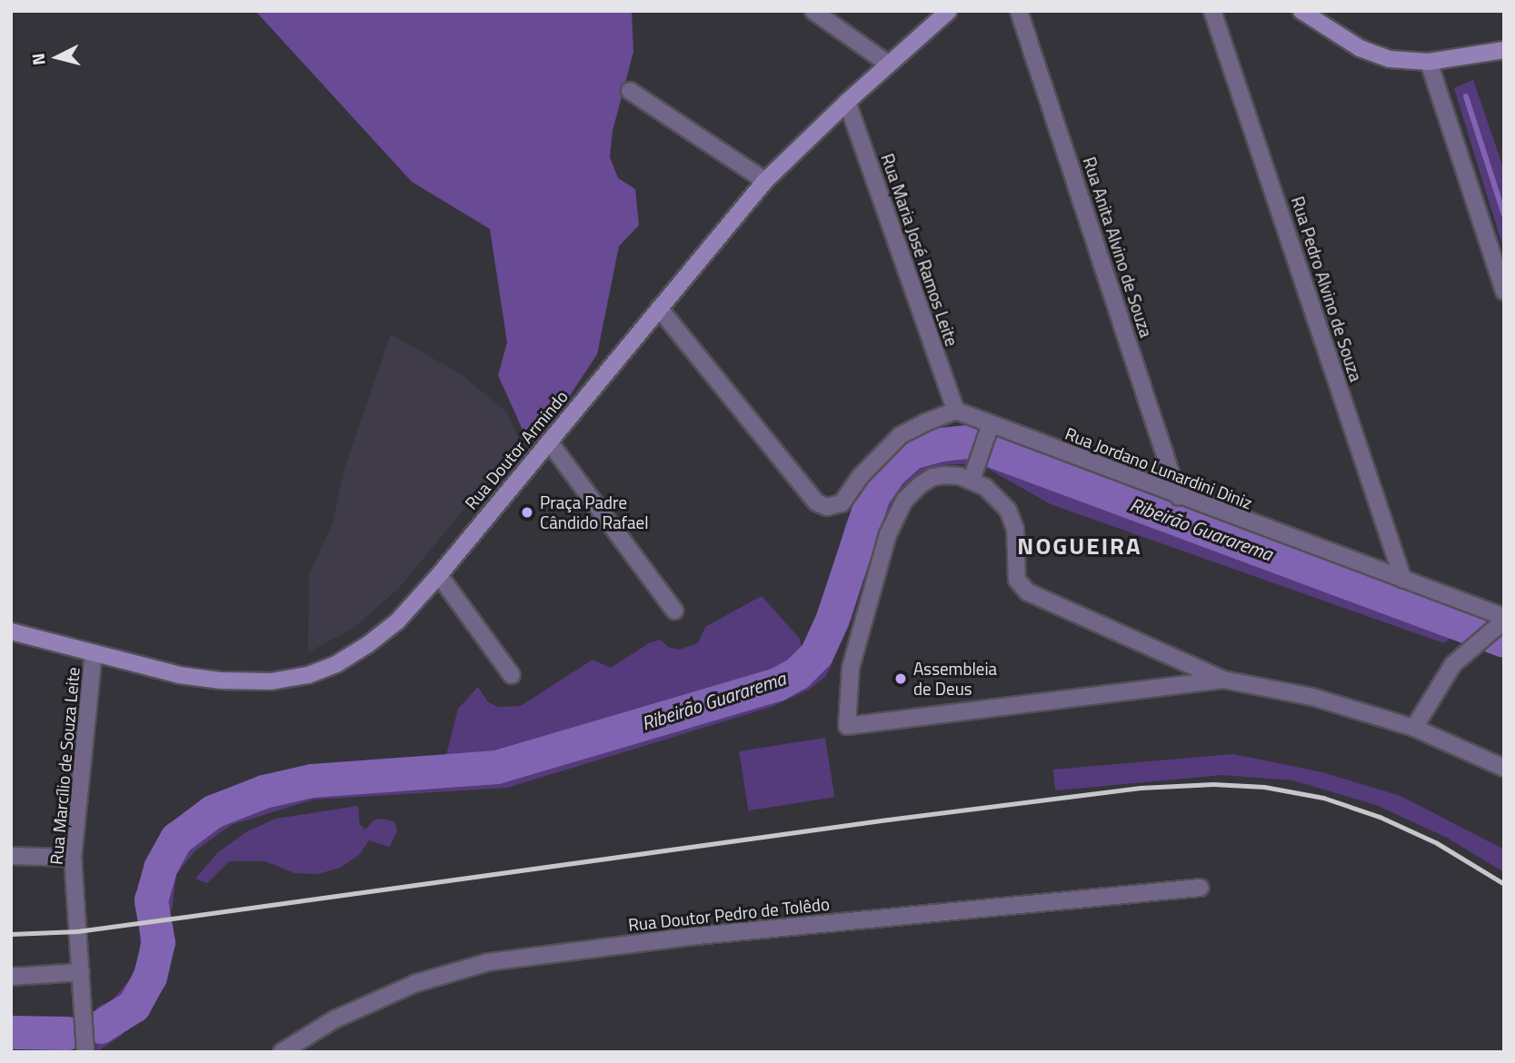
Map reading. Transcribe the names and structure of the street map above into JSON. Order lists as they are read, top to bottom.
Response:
{
  "streets": {
    "street": [
      "Rua Anita Alvino de Souza",
      "Rua Maria José Ramos Leite",
      "Rua Pedro Alvino de Souza",
      "Rua Doutor Armindo",
      "Rua Jordano Lunardini Diniz",
      "Rua Marcílio de Souza Leite",
      "Rua Doutor Pedro de Tolêdo"
    ]
  },
  "crossings": [
    ["Rua Anita Alvino de Souza", "Rua Jordano Lunardini Diniz"],
    ["Rua Maria José Ramos Leite", "Rua Doutor Armindo"],
    ["Rua Maria José Ramos Leite", "Rua Jordano Lunardini Diniz"],
    ["Rua Pedro Alvino de Souza", "Rua Jordano Lunardini Diniz"],
    ["Rua Doutor Armindo", "Rua Marcílio de Souza Leite"]
  ],
  "districts": ["NOGUEIRA"],
  "water": ["Ribeirão Guararema"],
  "places": ["Praça Padre Cândido Rafael", "Assembleia de Deus"],
  "north": "left"
}
